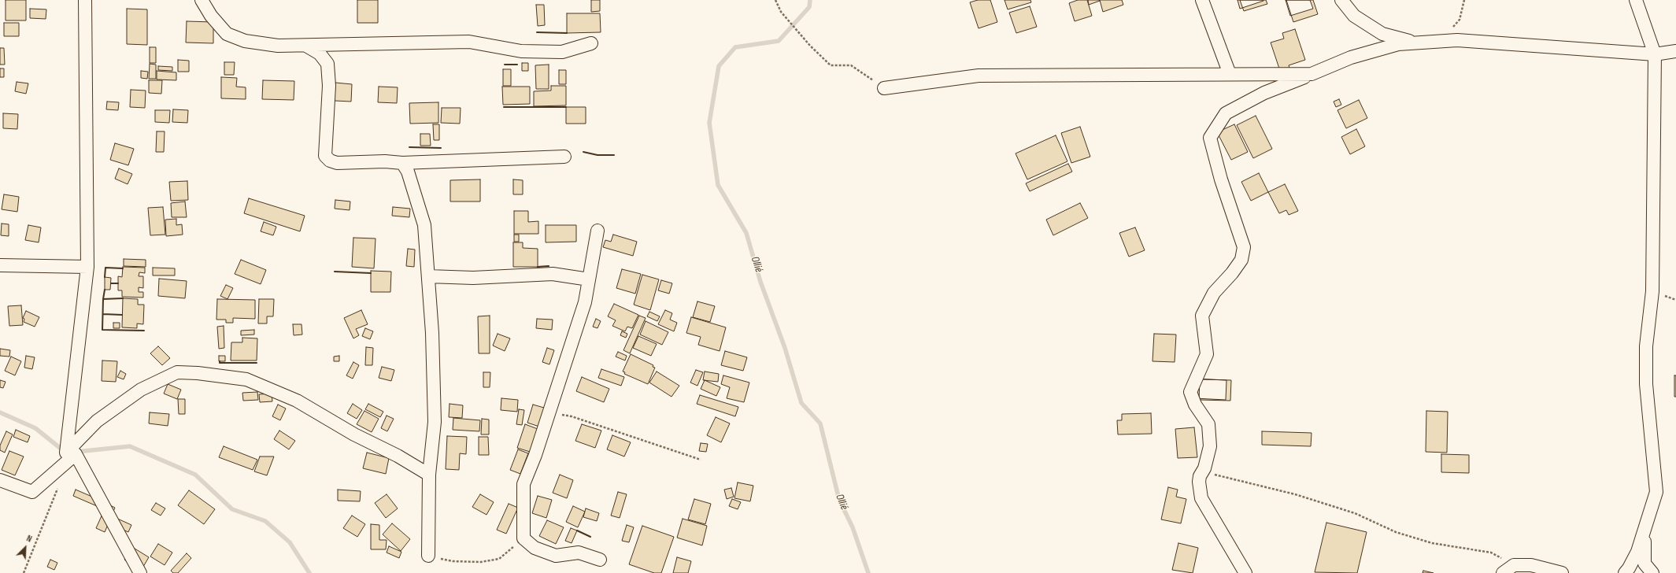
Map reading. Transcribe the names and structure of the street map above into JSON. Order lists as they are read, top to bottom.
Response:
{
  "water": ["Ollié"],
  "north": "top right"
}
